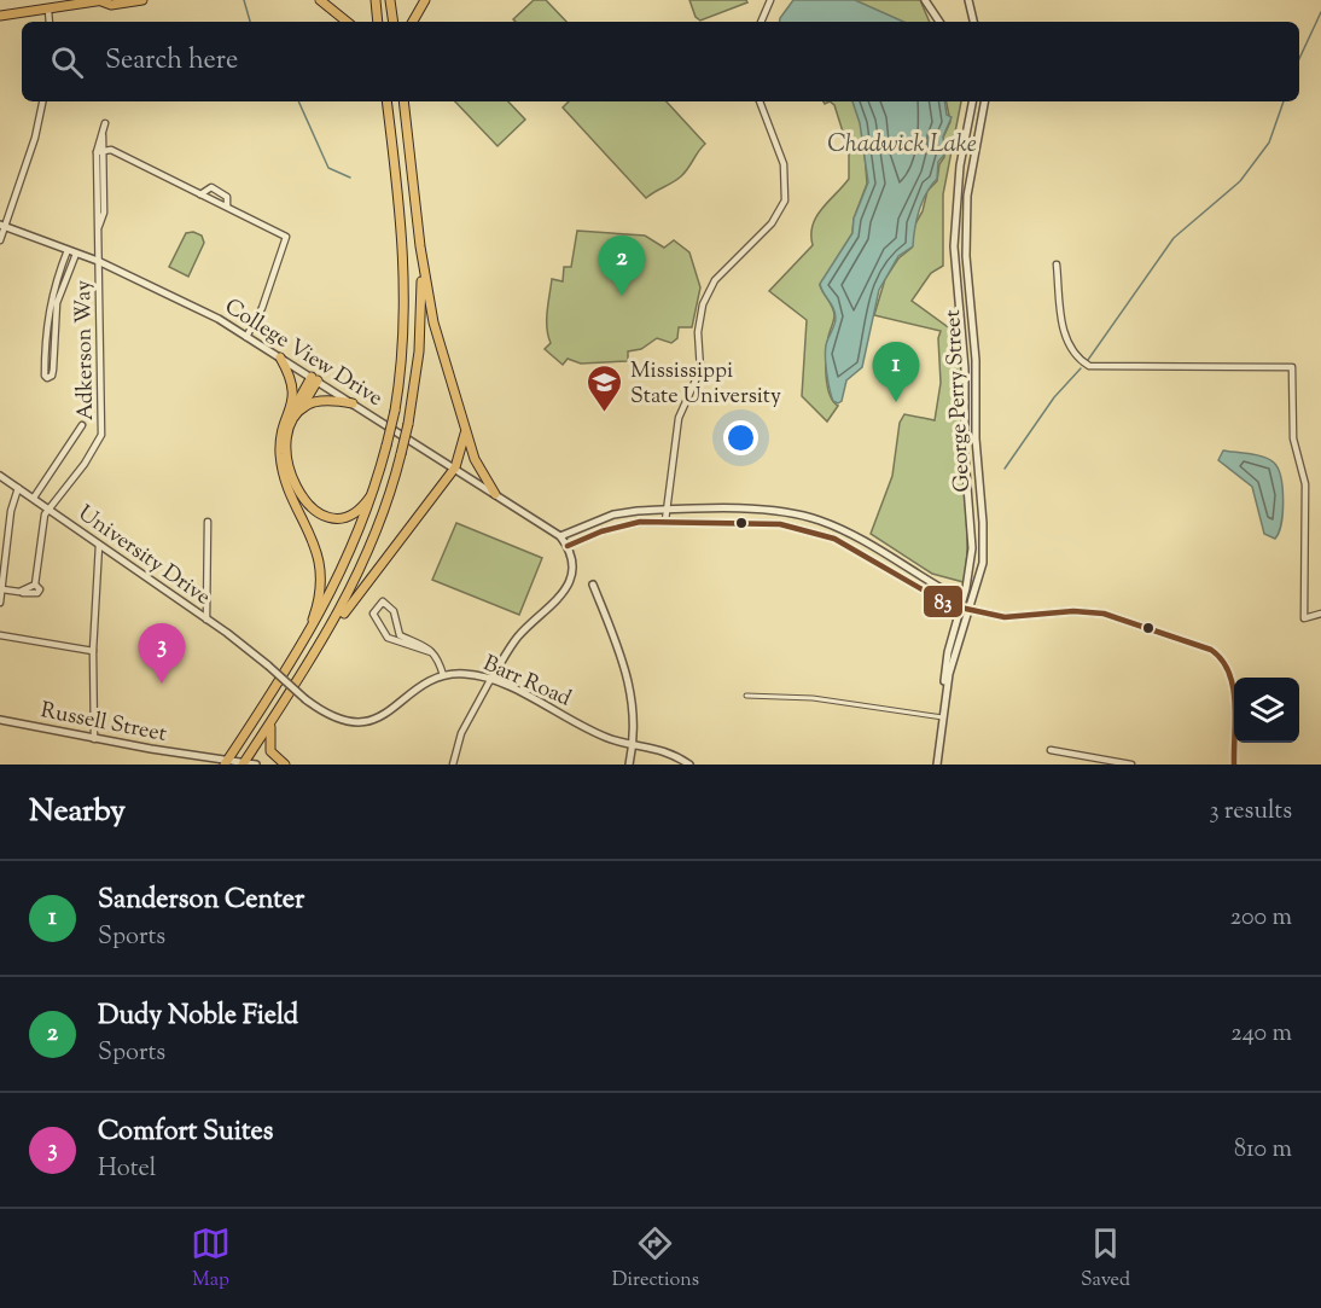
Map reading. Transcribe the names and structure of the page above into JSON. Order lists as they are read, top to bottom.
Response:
{
  "streets": {
    "street": [
      "Adkerson Way",
      "College View Drive",
      "George Perry Street",
      "University Drive",
      "Barr Road",
      "Russell Street"
    ]
  },
  "crossings": [
    ["Adkerson Way", "College View Drive"],
    ["Adkerson Way", "University Drive"],
    ["University Drive", "Barr Road"]
  ],
  "water": ["Chadwick Lake"],
  "places": {
    "school or university": ["Mississippi State University"]
  },
  "lines": ["transit line 83"],
  "page": {
    "search": "Search here",
    "pins": ["2", "1", "3"],
    "heading": ["Nearby", "3 results"],
    "list": [
      {
        "mark": "1",
        "name": "Sanderson Center",
        "note": "Sports",
        "value": "200 m"
      },
      {
        "mark": "2",
        "name": "Dudy Noble Field",
        "note": "Sports",
        "value": "240 m"
      },
      {
        "mark": "3",
        "name": "Comfort Suites",
        "note": "Hotel",
        "value": "810 m"
      }
    ],
    "nav": ["Map", "Directions", "Saved"]
  }
}
